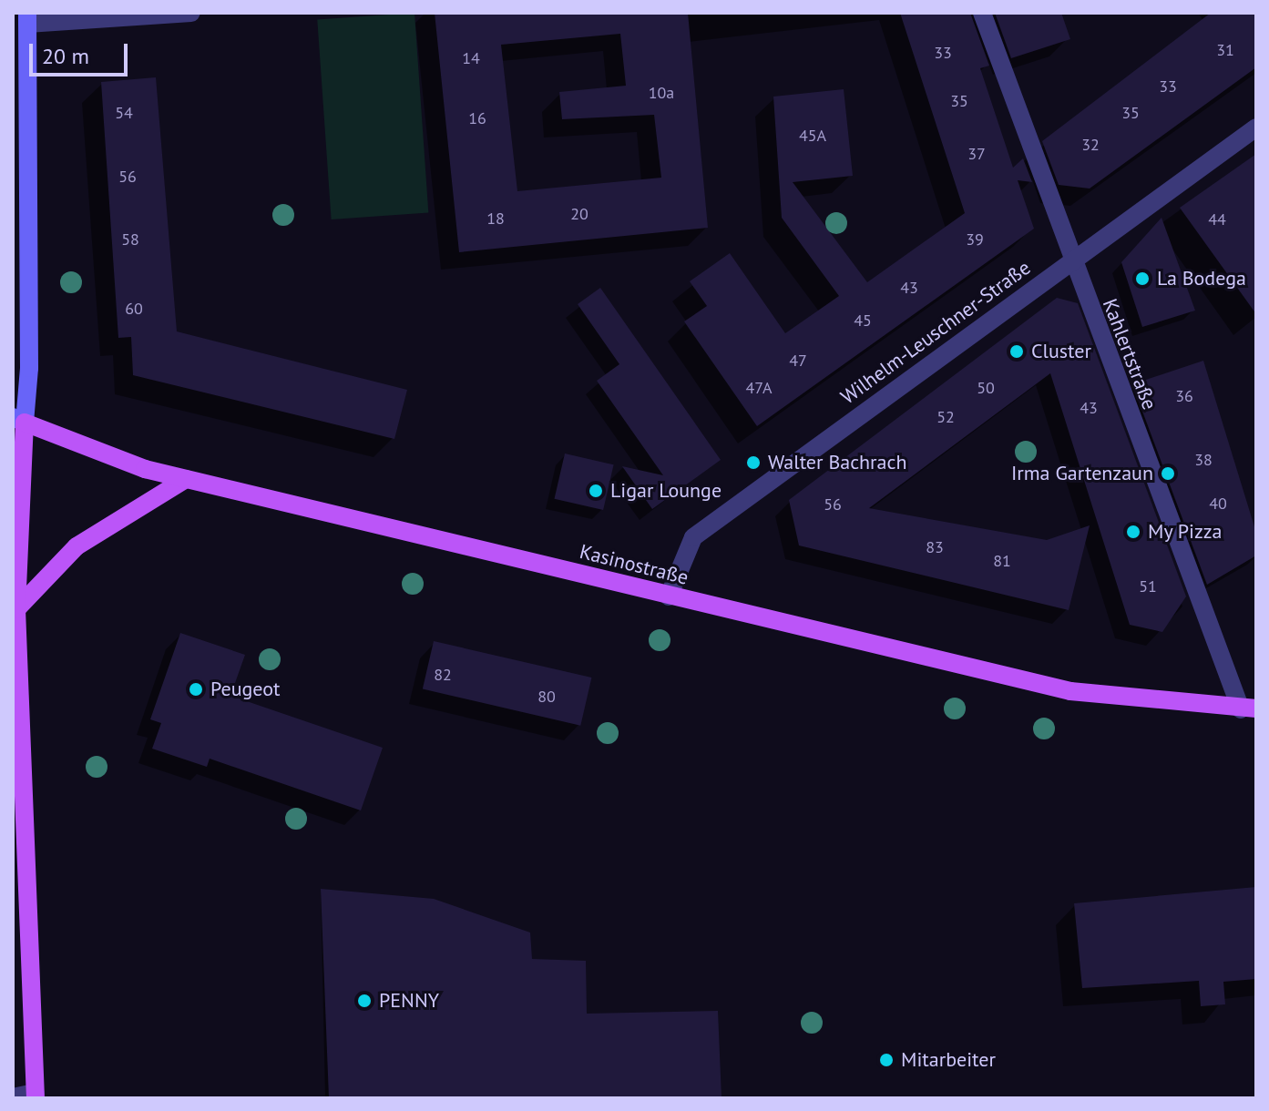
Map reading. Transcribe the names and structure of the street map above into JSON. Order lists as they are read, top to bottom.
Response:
{
  "streets": {
    "main road": ["Kasinostraße"],
    "street": ["Wilhelm-Leuschner-Straße", "Kahlertstraße"]
  },
  "crossings": [
    ["Wilhelm-Leuschner-Straße", "Kahlertstraße"],
    ["Wilhelm-Leuschner-Straße", "Kasinostraße"],
    ["Kahlertstraße", "Kasinostraße"]
  ],
  "places": [
    "La Bodega",
    "Cluster",
    "Walter Bachrach",
    "Irma Gartenzaun",
    "Ligar Lounge",
    "My Pizza",
    "Peugeot",
    "PENNY",
    "Mitarbeiter"
  ],
  "house_numbers": [
    "31",
    "33",
    "14",
    "33",
    "10a",
    "35",
    "54",
    "35",
    "16",
    "45A",
    "32",
    "37",
    "56",
    "20",
    "18",
    "44",
    "58",
    "39",
    "43",
    "60",
    "45",
    "47",
    "47A",
    "50",
    "36",
    "43",
    "52",
    "38",
    "40",
    "56",
    "83",
    "81",
    "51",
    "82",
    "80"
  ],
  "scale_bar": "20 m"
}
